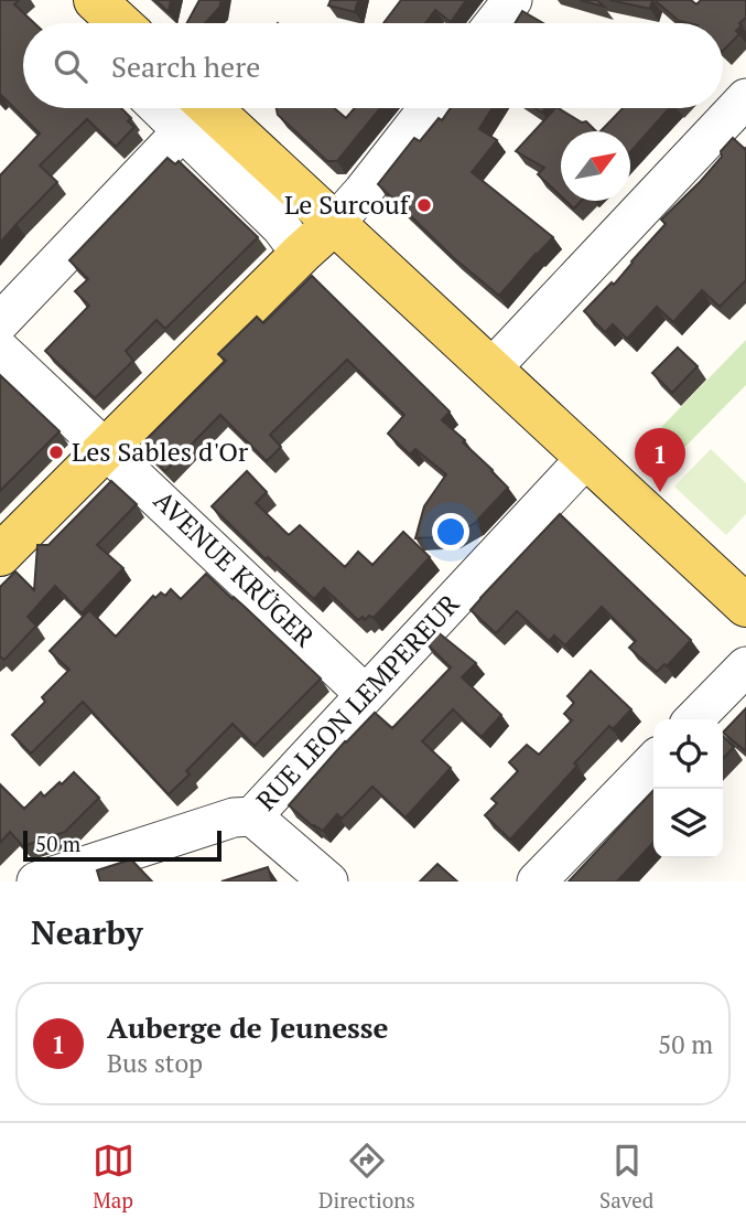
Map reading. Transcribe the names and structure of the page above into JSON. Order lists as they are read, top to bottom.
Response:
{
  "streets": {
    "street": ["AVENUE KRÜGER", "RUE LEON LEMPEREUR"]
  },
  "crossings": [
    ["AVENUE KRÜGER", "RUE LEON LEMPEREUR"]
  ],
  "places": ["Le Surcouf", "Les Sables d'Or"],
  "scale_bar": "50 m",
  "north": "top right",
  "page": {
    "search": "Search here",
    "pins": "1",
    "scale": "50 m",
    "heading": "Nearby",
    "list": [
      {
        "mark": "1",
        "name": "Auberge de Jeunesse",
        "note": "Bus stop",
        "value": "50 m"
      }
    ],
    "nav": ["Map", "Directions", "Saved"]
  }
}
